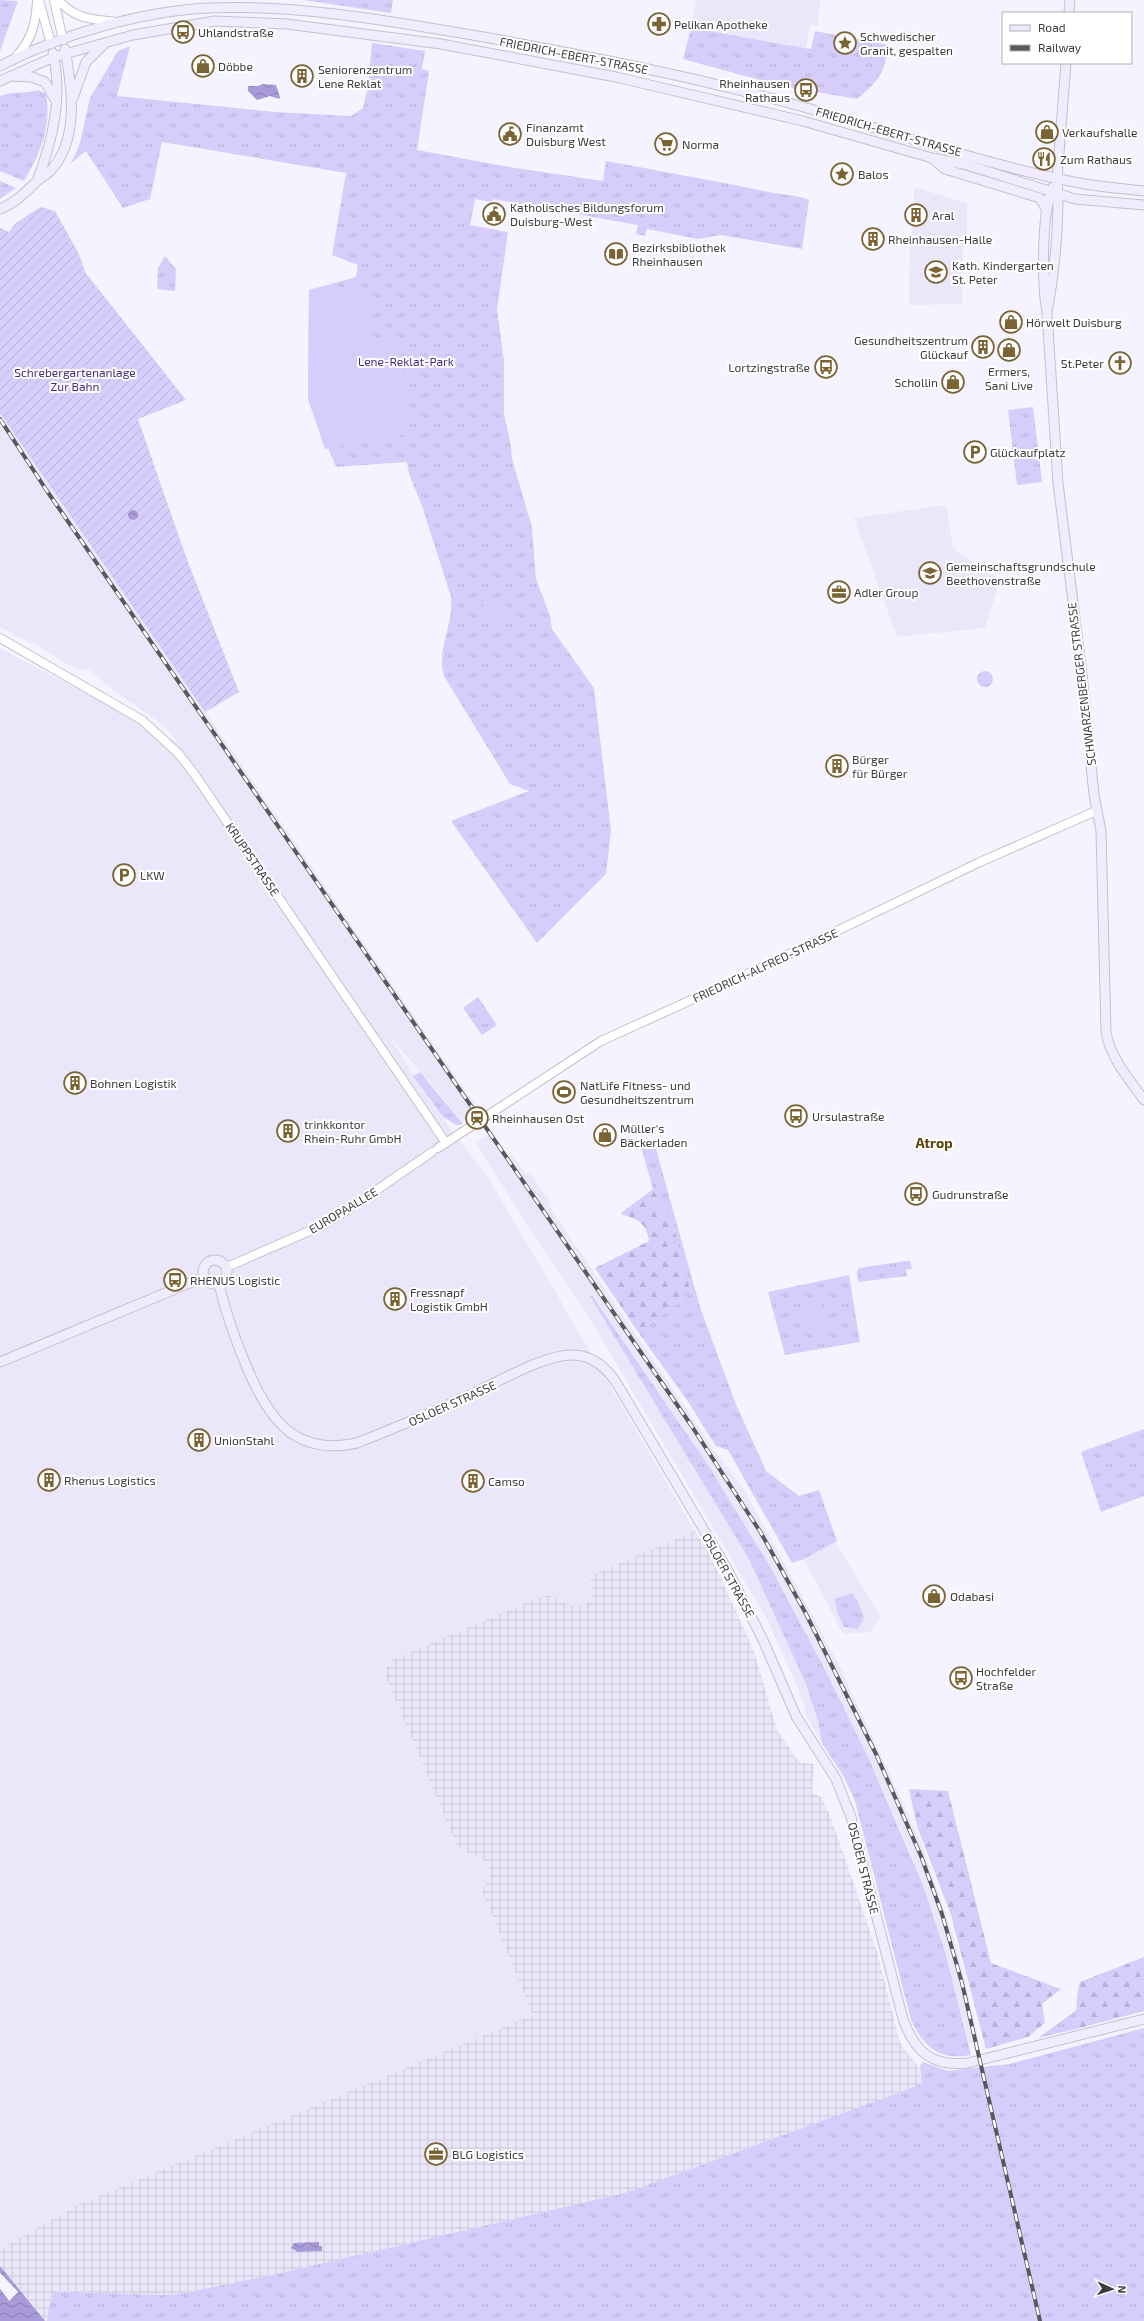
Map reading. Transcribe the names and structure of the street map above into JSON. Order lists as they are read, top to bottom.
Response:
{
  "streets": {
    "main road": ["FRIEDRICH-EBERT-STRASSE", "SCHWARZENBERGER STRASSE", "OSLOER STRASSE"],
    "street": ["KRUPPSTRASSE", "FRIEDRICH-ALFRED-STRASSE", "EUROPAALLEE"]
  },
  "crossings": [
    ["FRIEDRICH-EBERT-STRASSE", "SCHWARZENBERGER STRASSE"],
    ["SCHWARZENBERGER STRASSE", "FRIEDRICH-ALFRED-STRASSE"],
    ["KRUPPSTRASSE", "FRIEDRICH-ALFRED-STRASSE"],
    ["KRUPPSTRASSE", "EUROPAALLEE"],
    ["FRIEDRICH-ALFRED-STRASSE", "EUROPAALLEE"],
    ["EUROPAALLEE", "OSLOER STRASSE"]
  ],
  "districts": ["Atrop"],
  "parks": ["Lene-Reklat-Park", "Schrebergartenanlage Zur Bahn"],
  "places": {
    "pharmacy": ["Pelikan Apotheke"],
    "bus stop": [
      "Uhlandstraße",
      "Rheinhausen Rathaus",
      "Lortzingstraße",
      "Ursulastraße",
      "Gudrunstraße",
      "RHENUS Logistic",
      "Hochfelder Straße"
    ],
    "place": ["Schwedischer Granit, gespalten", "Balos"],
    "shop": [
      "Döbbe",
      "Verkaufshalle",
      "Hörwelt Duisburg",
      "Ermers, Sani Live",
      "Schollin",
      "Müller's Bäckerladen",
      "Odabasi"
    ],
    "building": [
      "Seniorenzentrum Lene Reklat",
      "Aral",
      "Rheinhausen-Halle",
      "Gesundheitszentrum Glückauf",
      "Bürger für Bürger",
      "Bohnen Logistik",
      "trinkkontor Rhein-Ruhr GmbH",
      "Fressnapf Logistik GmbH",
      "UnionStahl",
      "Rhenus Logistics",
      "Camso"
    ],
    "public building": ["Finanzamt Duisburg West", "Katholisches Bildungsforum Duisburg-West"],
    "supermarket": ["Norma"],
    "restaurant": ["Zum Rathaus"],
    "library": ["Bezirksbibliothek Rheinhausen"],
    "school or university": ["Kath. Kindergarten St. Peter", "Gemeinschaftsgrundschule Beethovenstraße"],
    "church": ["St.Peter"],
    "parking": ["Glückaufplatz", "LKW"],
    "office": ["Adler Group", "BLG Logistics"],
    "sports": ["NatLife Fitness- und Gesundheitszentrum"],
    "station": ["Rheinhausen Ost"]
  },
  "legend": ["Road", "Railway"],
  "north": "right"
}
